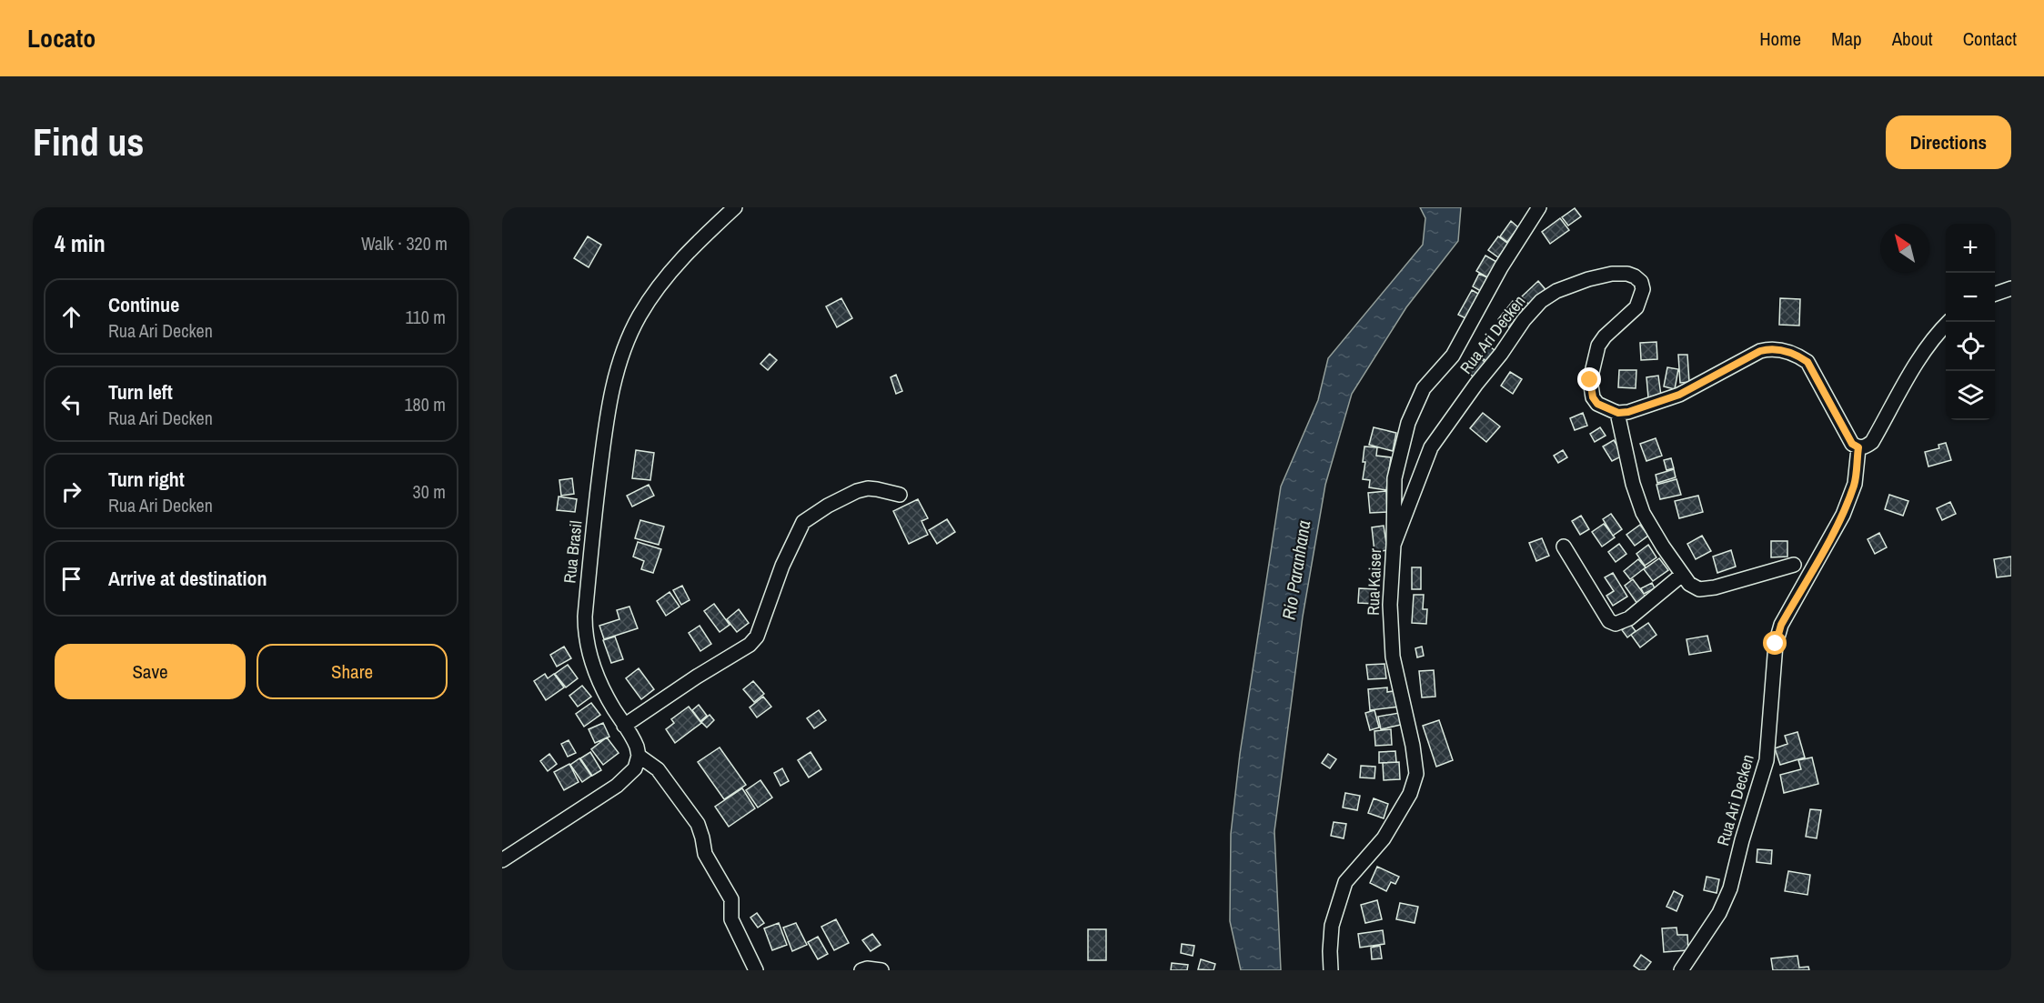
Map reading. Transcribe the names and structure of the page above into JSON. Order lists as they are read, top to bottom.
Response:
{
  "streets": {
    "street": ["Rua Ari Decken", "Rua Brasil", "Rua Kaiser"]
  },
  "crossings": [
    ["Rua Ari Decken", "Rua Kaiser"]
  ],
  "water": ["Rio Paranhana"],
  "north": "top left",
  "page": {
    "header": "Locato",
    "nav": [
      "Home",
      "Map",
      "About",
      "Contact"
    ],
    "buttons": [
      "Directions",
      ["Save", "Share"]
    ],
    "title": "Find us",
    "heading": ["4 min", "Walk · 320 m"],
    "map_buttons": ["+", "−"],
    "list": [
      ["Continue", "Rua Ari Decken", "110 m"],
      ["Turn left", "Rua Ari Decken", "180 m"],
      ["Turn right", "Rua Ari Decken", "30 m"],
      "Arrive at destination"
    ]
  }
}
